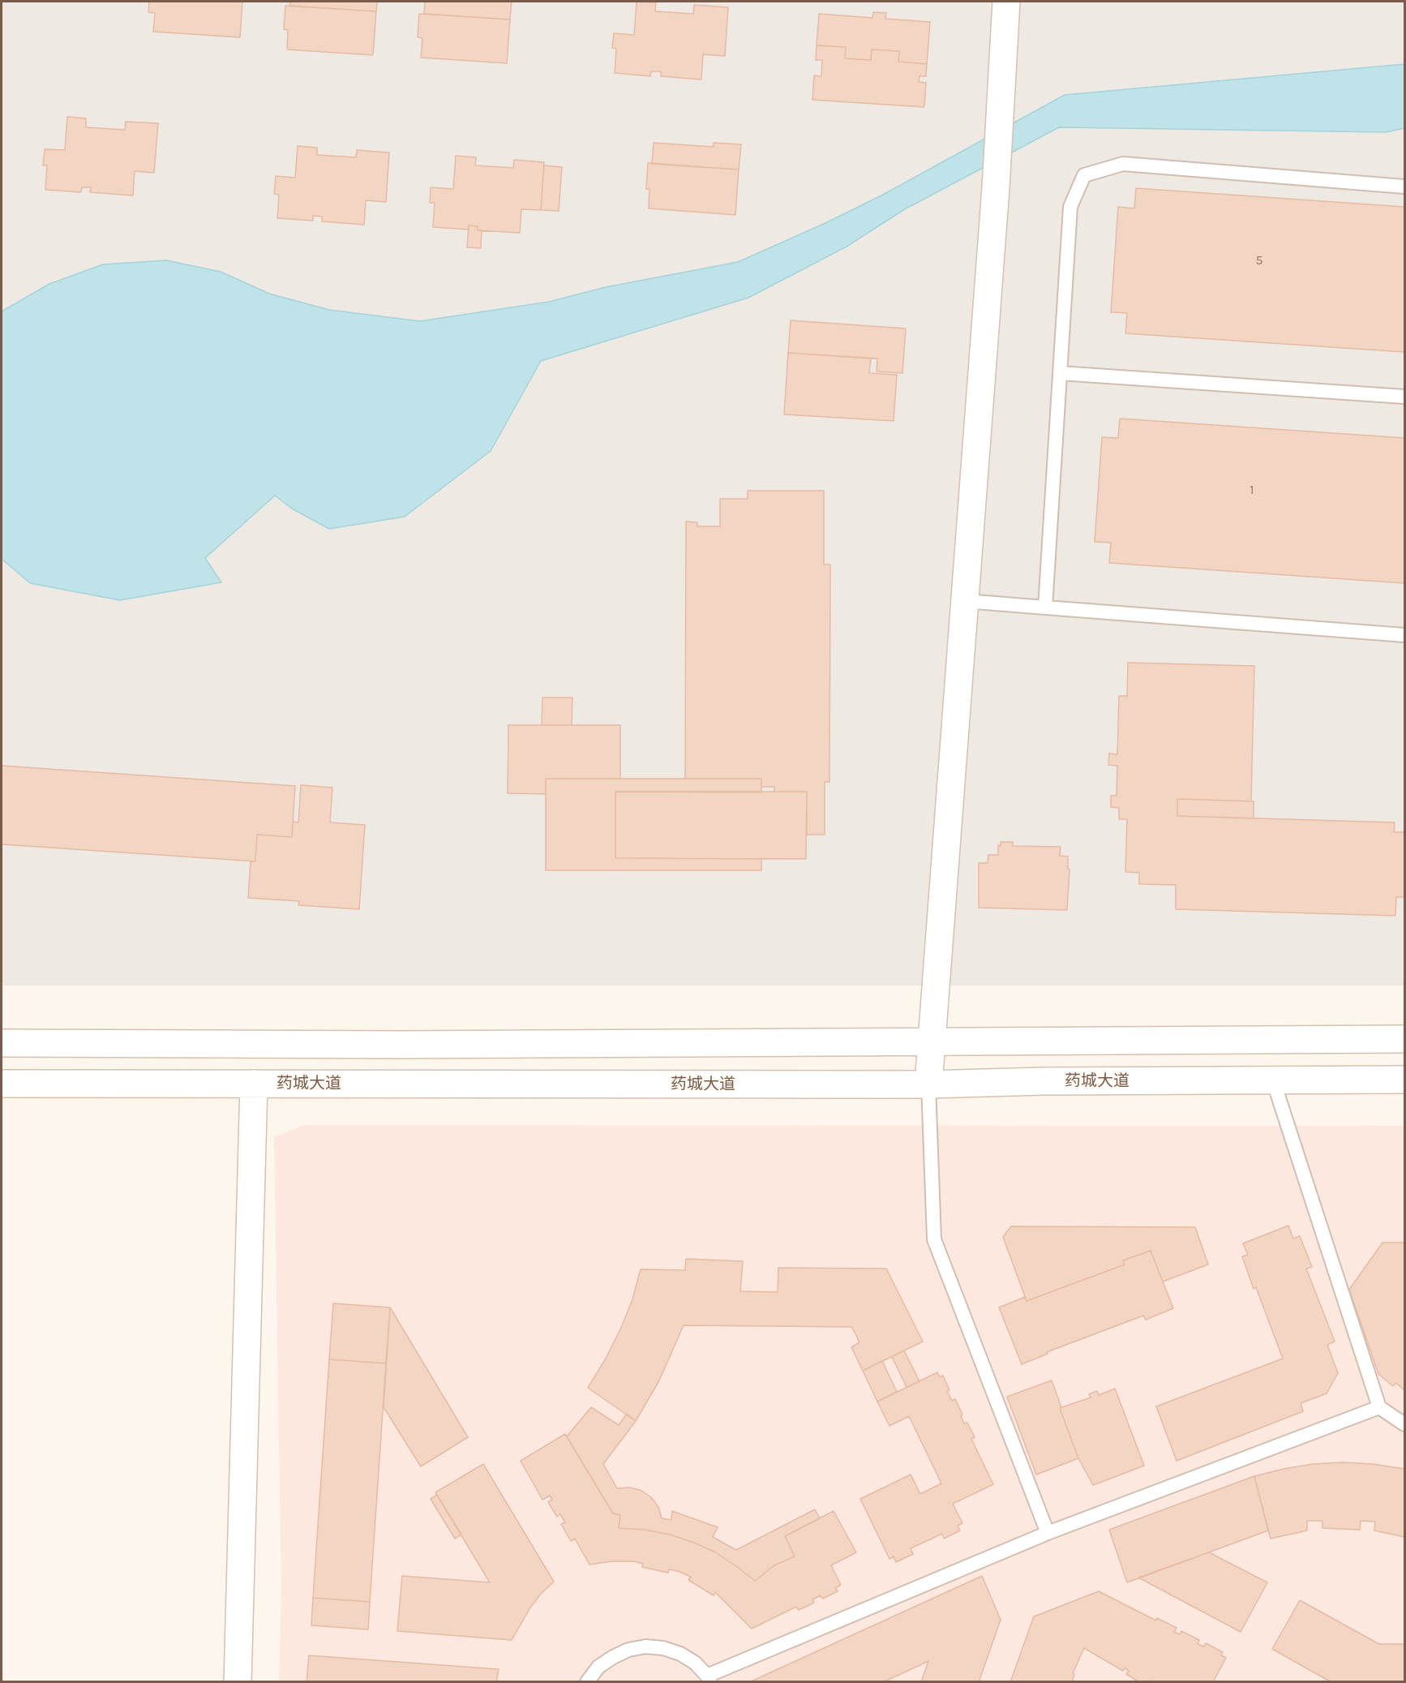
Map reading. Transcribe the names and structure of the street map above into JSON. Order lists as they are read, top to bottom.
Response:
{
  "streets": {
    "main road": ["药城大道"]
  },
  "house_numbers": ["5", "1"]
}
